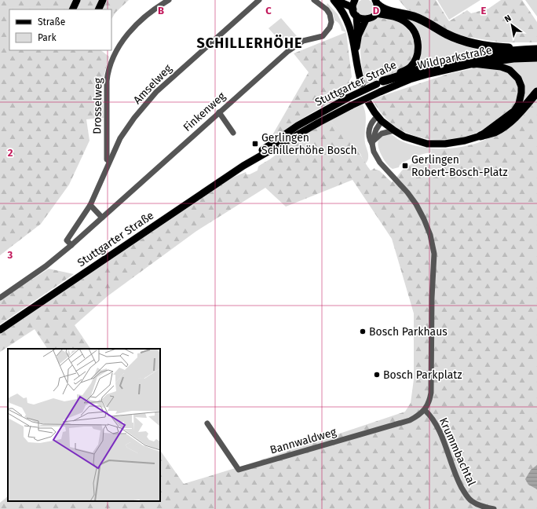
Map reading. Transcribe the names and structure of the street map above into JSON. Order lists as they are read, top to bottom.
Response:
{
  "streets": {
    "highway": ["Wildparkstraße"],
    "main road": ["Stuttgarter Straße"],
    "street": [
      "Amselweg",
      "Drosselweg",
      "Finkenweg",
      "Bannwaldweg",
      "Krummbachtal"
    ]
  },
  "crossings": [
    ["Wildparkstraße", "Stuttgarter Straße"],
    ["Amselweg", "Drosselweg"],
    ["Amselweg", "Finkenweg"],
    ["Bannwaldweg", "Krummbachtal"]
  ],
  "districts": ["SCHILLERHÖHE"],
  "places": {
    "transit": ["Gerlingen Schillerhöhe Bosch", "Gerlingen Robert-Bosch-Platz"],
    "other": ["Bosch Parkhaus", "Bosch Parkplatz"]
  },
  "legend": ["Straße", "Park"],
  "north": "top left",
  "grid": {
    "columns": [
      "B",
      "C",
      "D",
      "E"
    ],
    "rows": ["2", "3"]
  }
}
